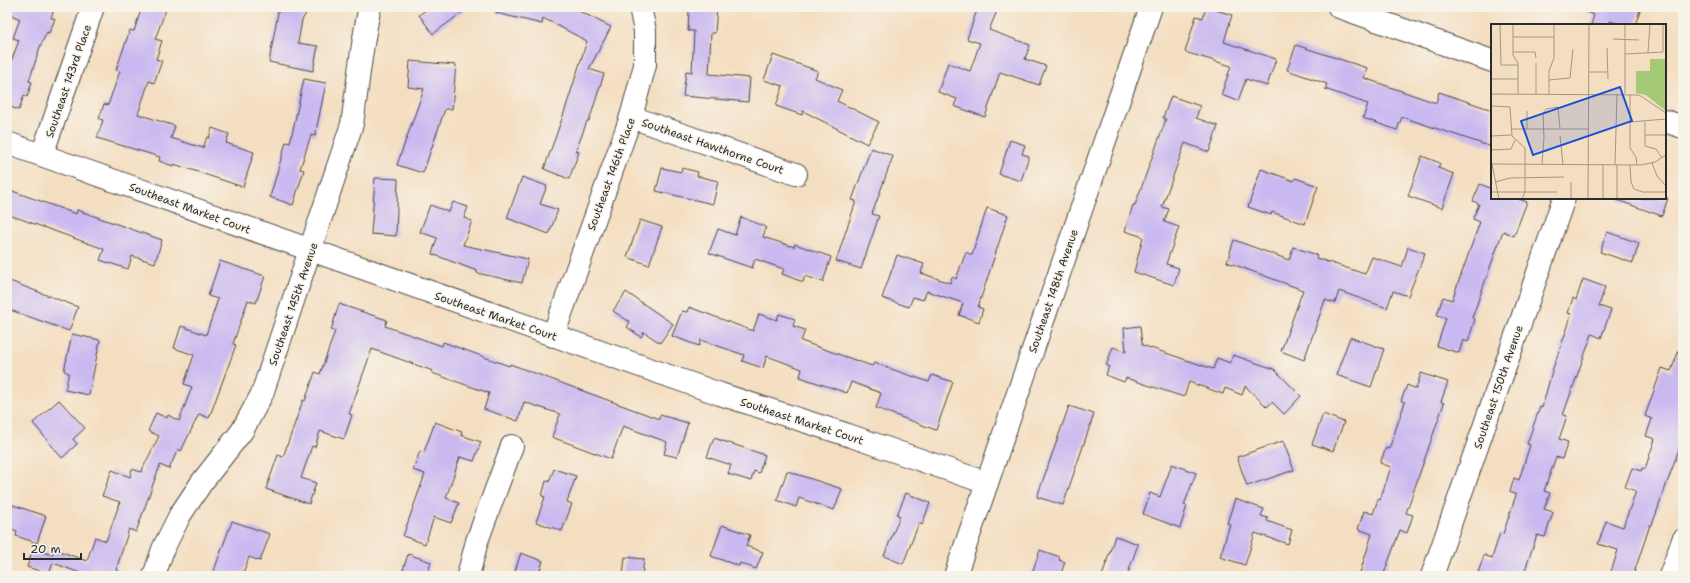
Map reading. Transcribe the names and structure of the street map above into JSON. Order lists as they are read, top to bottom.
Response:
{
  "streets": {
    "street": [
      "Southeast 143rd Place",
      "Southeast Hawthorne Court",
      "Southeast 146th Place",
      "Southeast Market Court",
      "Southeast 148th Avenue",
      "Southeast 145th Avenue",
      "Southeast 150th Avenue"
    ]
  },
  "crossings": [
    ["Southeast 143rd Place", "Southeast Market Court"],
    ["Southeast Hawthorne Court", "Southeast 146th Place"],
    ["Southeast 146th Place", "Southeast Market Court"],
    ["Southeast Market Court", "Southeast 148th Avenue"],
    ["Southeast Market Court", "Southeast 145th Avenue"]
  ],
  "scale_bar": "20 m"
}
